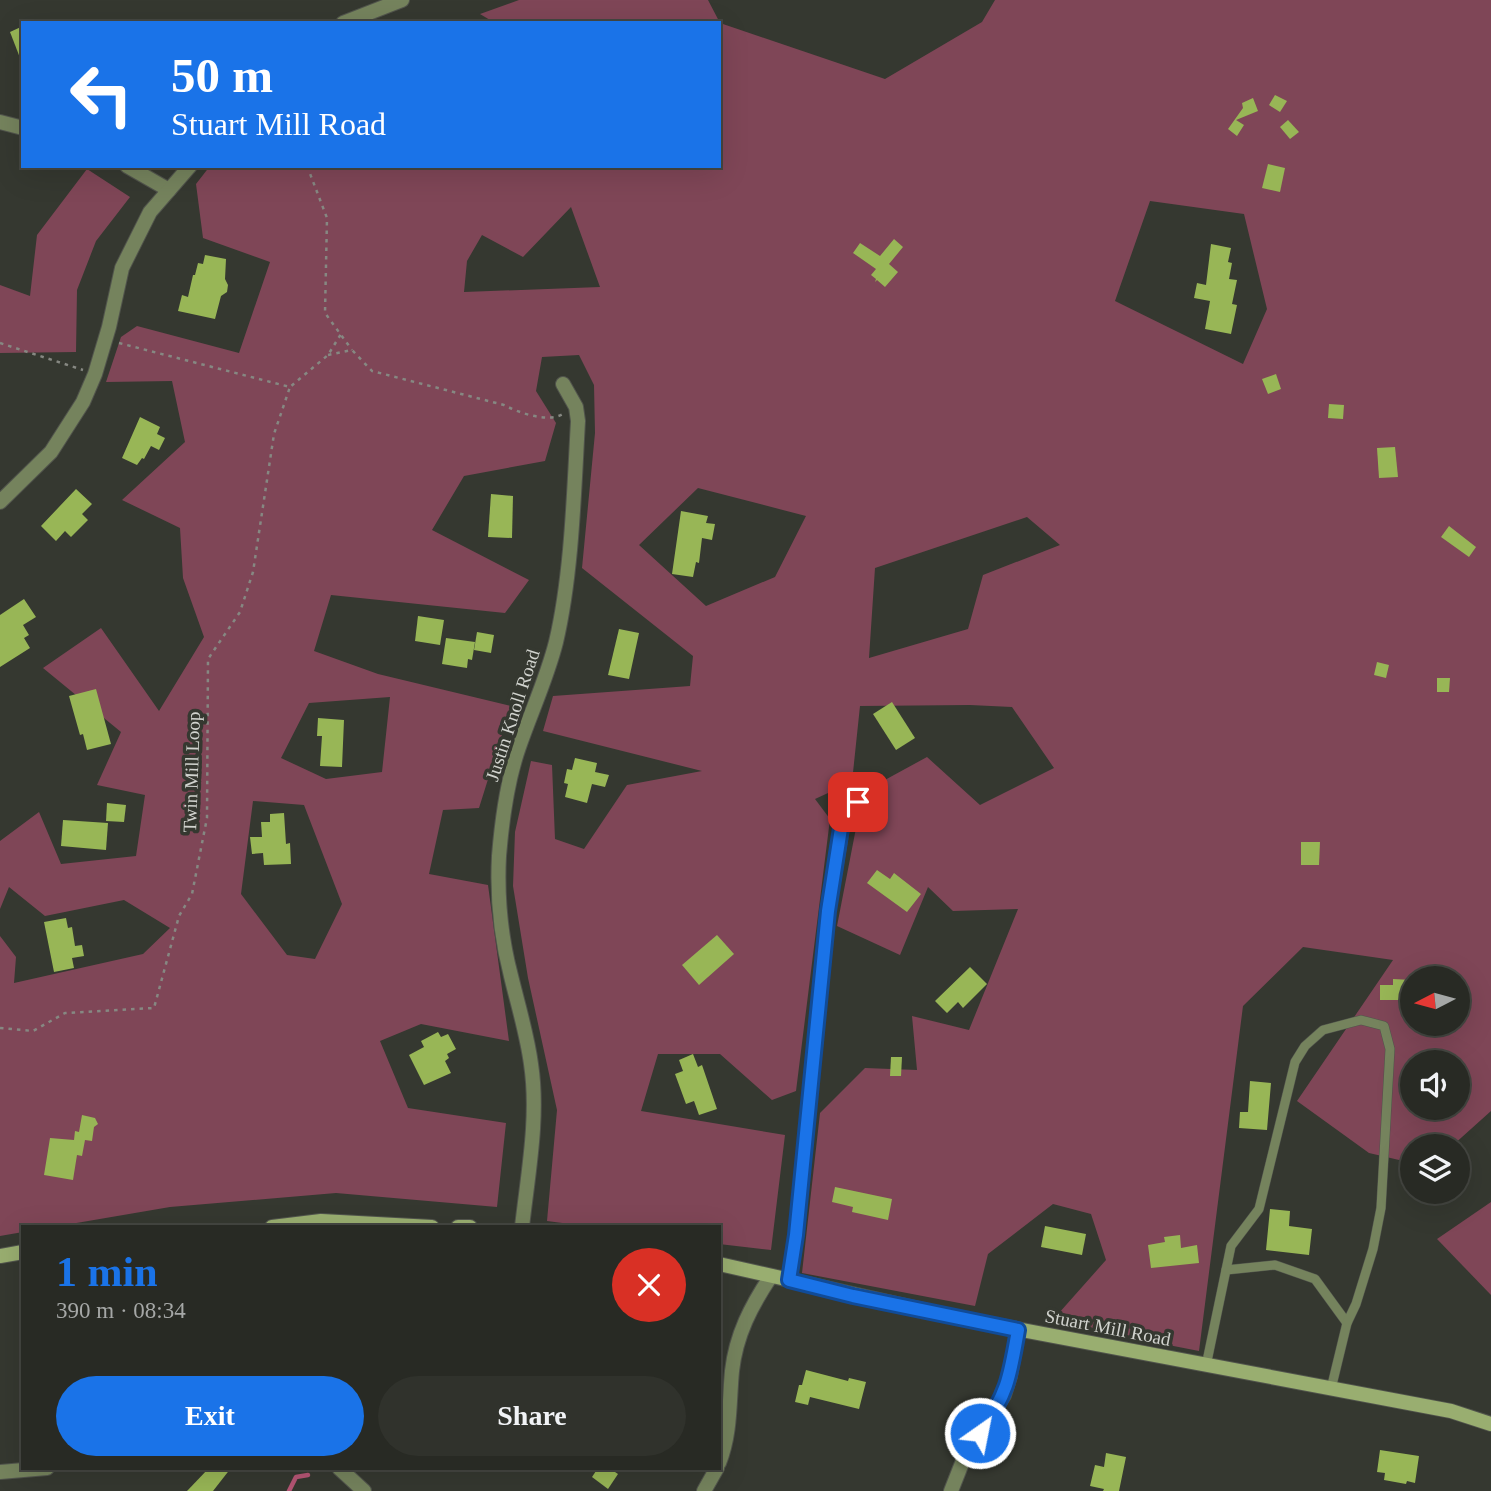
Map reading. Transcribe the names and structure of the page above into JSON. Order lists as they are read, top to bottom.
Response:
{
  "streets": {
    "main road": ["Stuart Mill Road"],
    "street": ["Justin Knoll Road"],
    "path": ["Twin Mill Loop"]
  },
  "north": "left",
  "page": {
    "turn": ["50 m", "Stuart Mill Road"],
    "heading": ["1 min", "390 m · 08:34"],
    "buttons": ["Exit", "Share"]
  }
}
